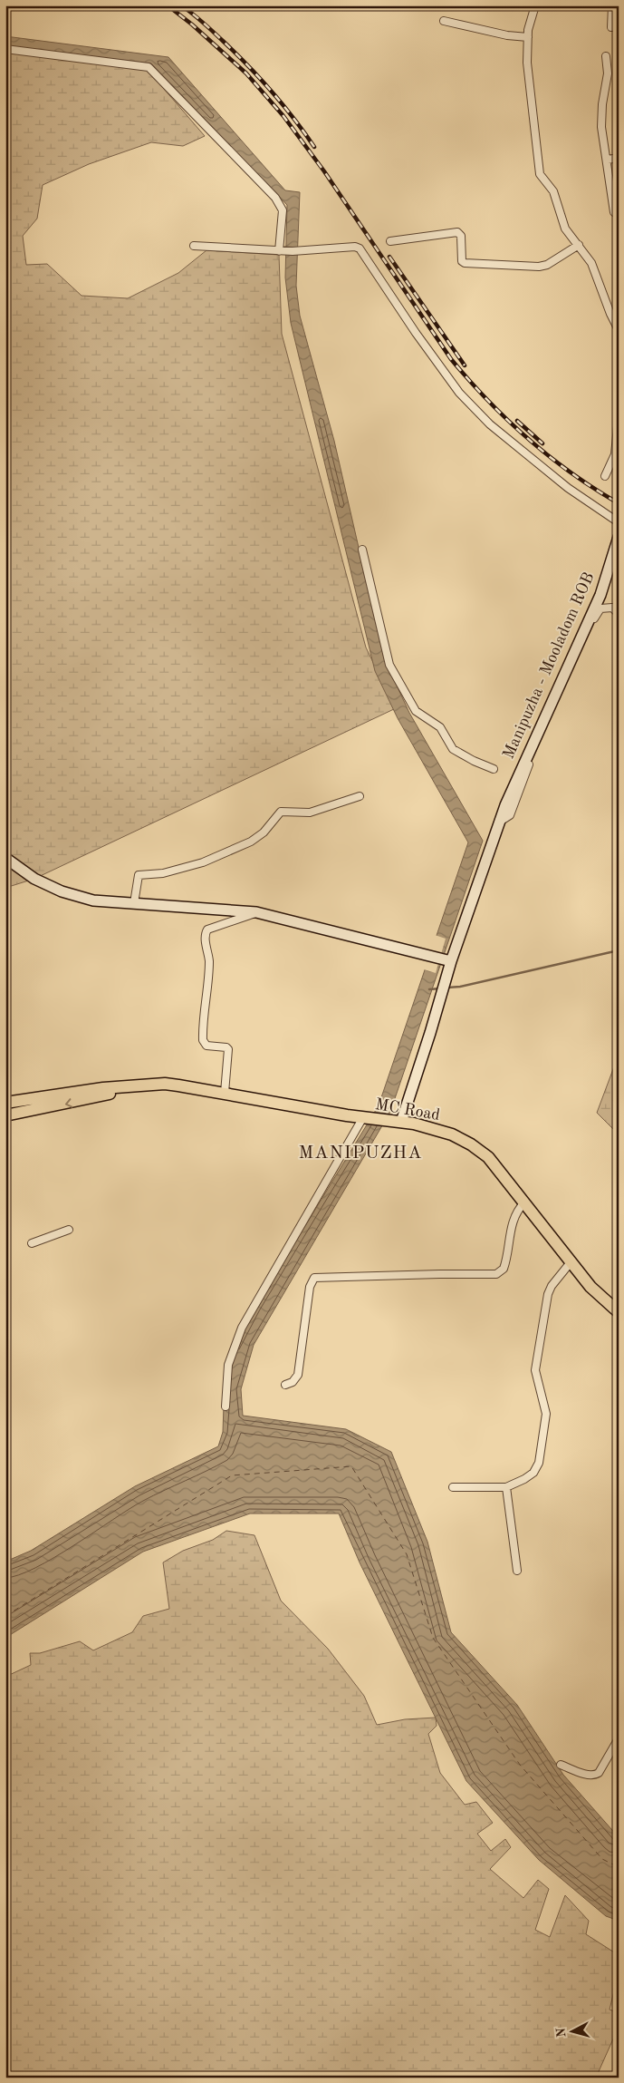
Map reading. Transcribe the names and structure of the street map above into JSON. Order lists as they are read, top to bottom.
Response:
{
  "streets": {
    "highway": ["MC Road"],
    "main road": ["Manipuzha - Mooladom ROB"]
  },
  "crossings": [
    ["Manipuzha - Mooladom ROB", "MC Road"]
  ],
  "districts": ["MANIPUZHA"],
  "north": "left"
}
